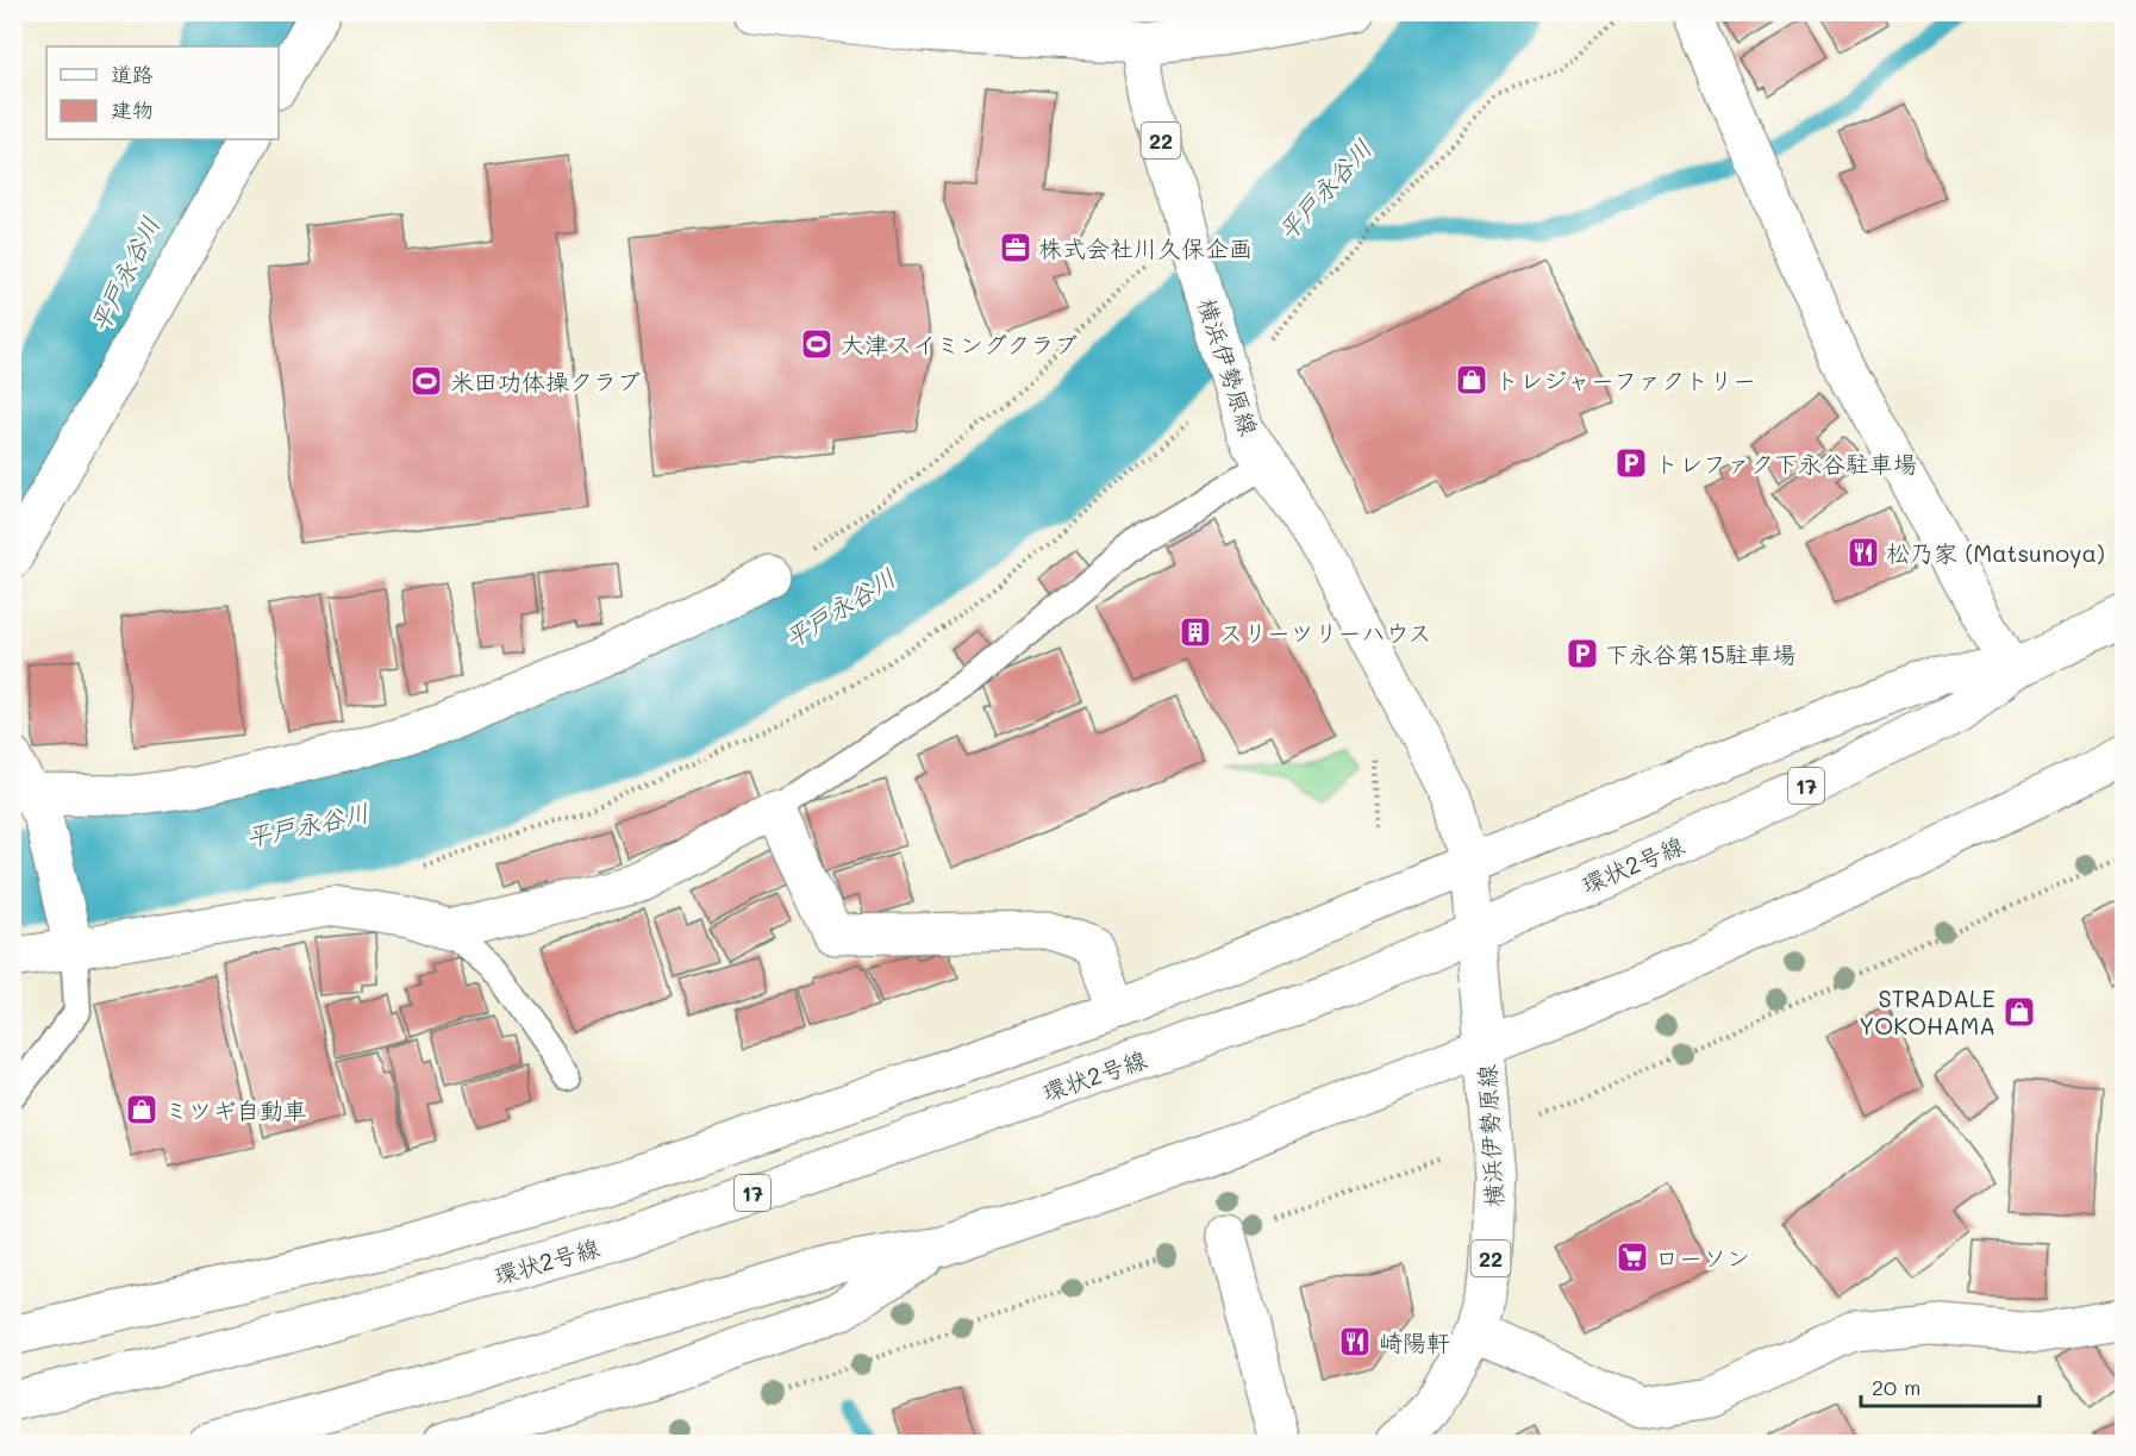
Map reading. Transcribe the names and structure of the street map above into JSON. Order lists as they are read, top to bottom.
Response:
{
  "streets": {
    "main road": [
      "22",
      "横浜伊勢原線",
      "17",
      "環状2号線"
    ]
  },
  "crossings": [
    ["22", "横浜伊勢原線"],
    ["22", "環状2号線"],
    ["横浜伊勢原線", "環状2号線"]
  ],
  "water": ["平戸永谷川"],
  "places": {
    "office": ["株式会社川久保企画"],
    "sports": ["大津スイミングクラブ", "米田功体操クラブ"],
    "shop": ["トレジャーファクトリー", "STRADALE YOKOHAMA", "ミツギ自動車"],
    "parking": ["トレファク下永谷駐車場", "下永谷第15駐車場"],
    "restaurant": ["松乃家 (Matsunoya)", "崎陽軒"],
    "building": ["スリーツリーハウス"],
    "supermarket": ["ローソン"]
  },
  "legend": ["道路", "建物"],
  "scale_bar": "20 m"
}
